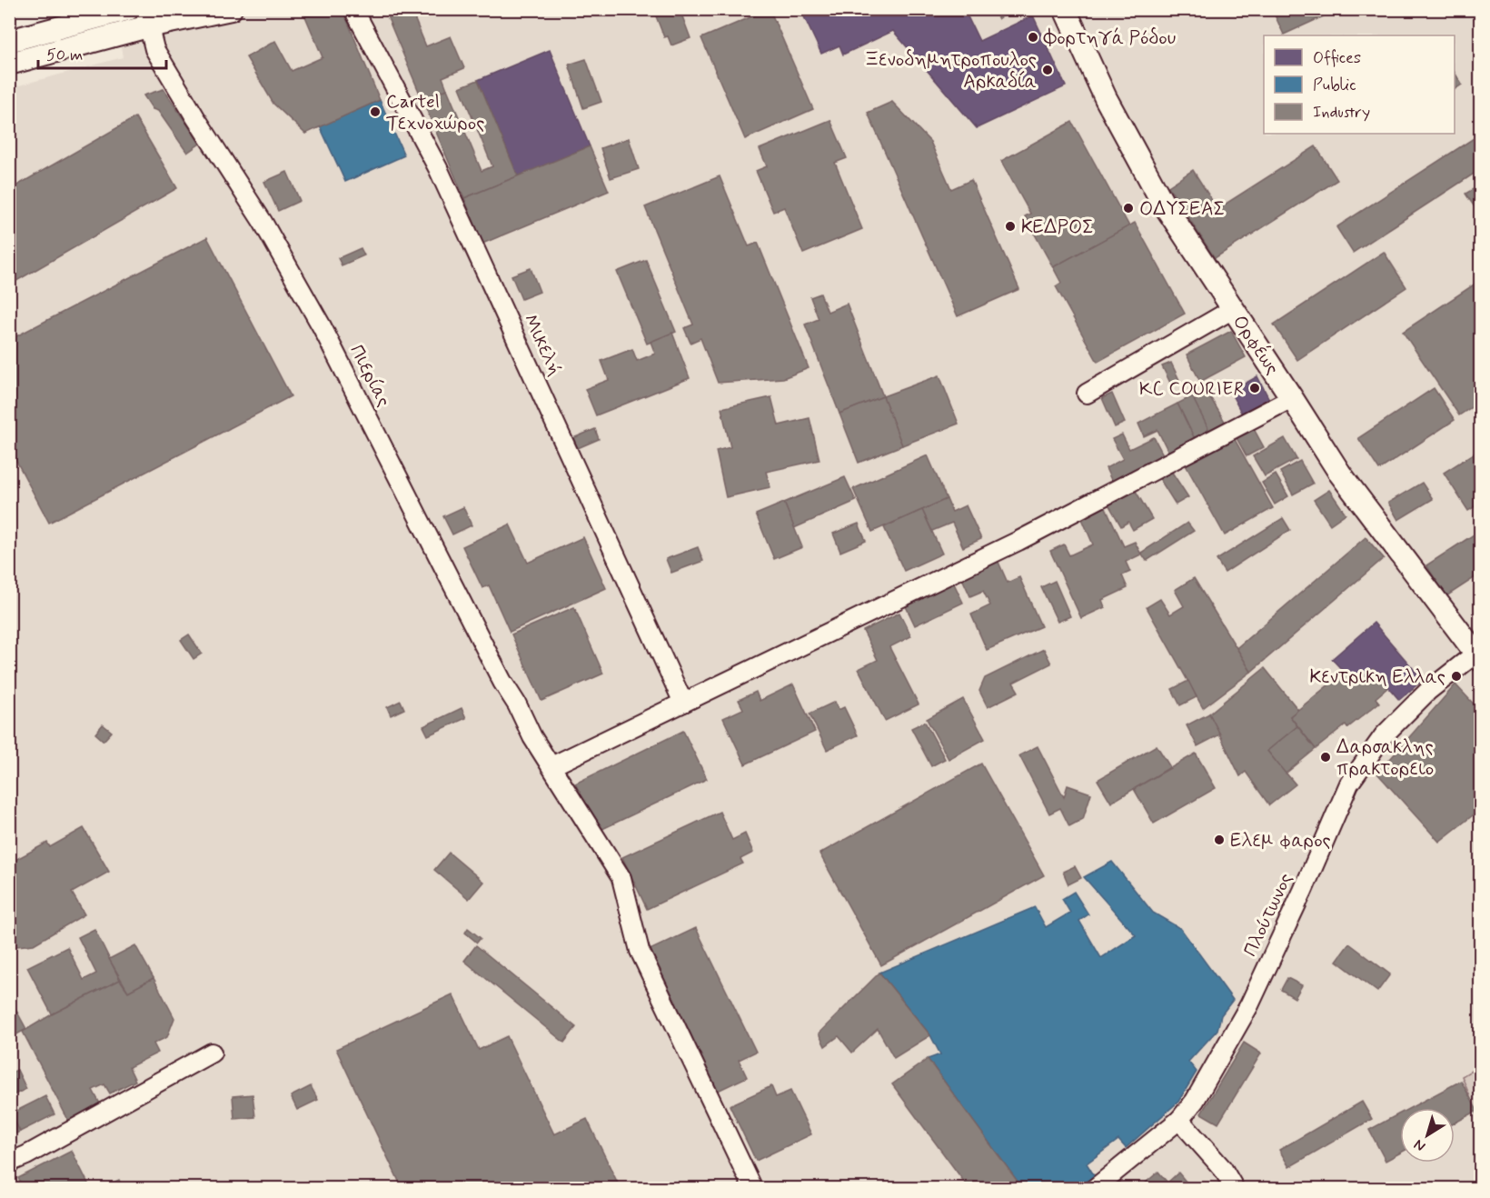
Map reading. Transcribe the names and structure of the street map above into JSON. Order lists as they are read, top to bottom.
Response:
{
  "streets": {
    "street": [
      "Μικελή",
      "Ορφέως",
      "Πιερίας",
      "Πλούτωνος"
    ]
  },
  "crossings": [
    ["Ορφέως", "Πλούτωνος"]
  ],
  "places": [
    "Φορτηγά Ρόδου",
    "Ξενοδημητροπουλος Αρκαδία",
    "Cartel Τεχνοχώρος",
    "ΟΔΥΣΕΑΣ",
    "ΚΕΔΡΟΣ",
    "KC COURIER",
    "Κεντρικη Ελλας",
    "Δαρσακλης πρακτορειο",
    "Ελεμ φαρος"
  ],
  "legend": ["Offices", "Public", "Industry"],
  "scale_bar": "50 m",
  "north": "bottom left"
}
